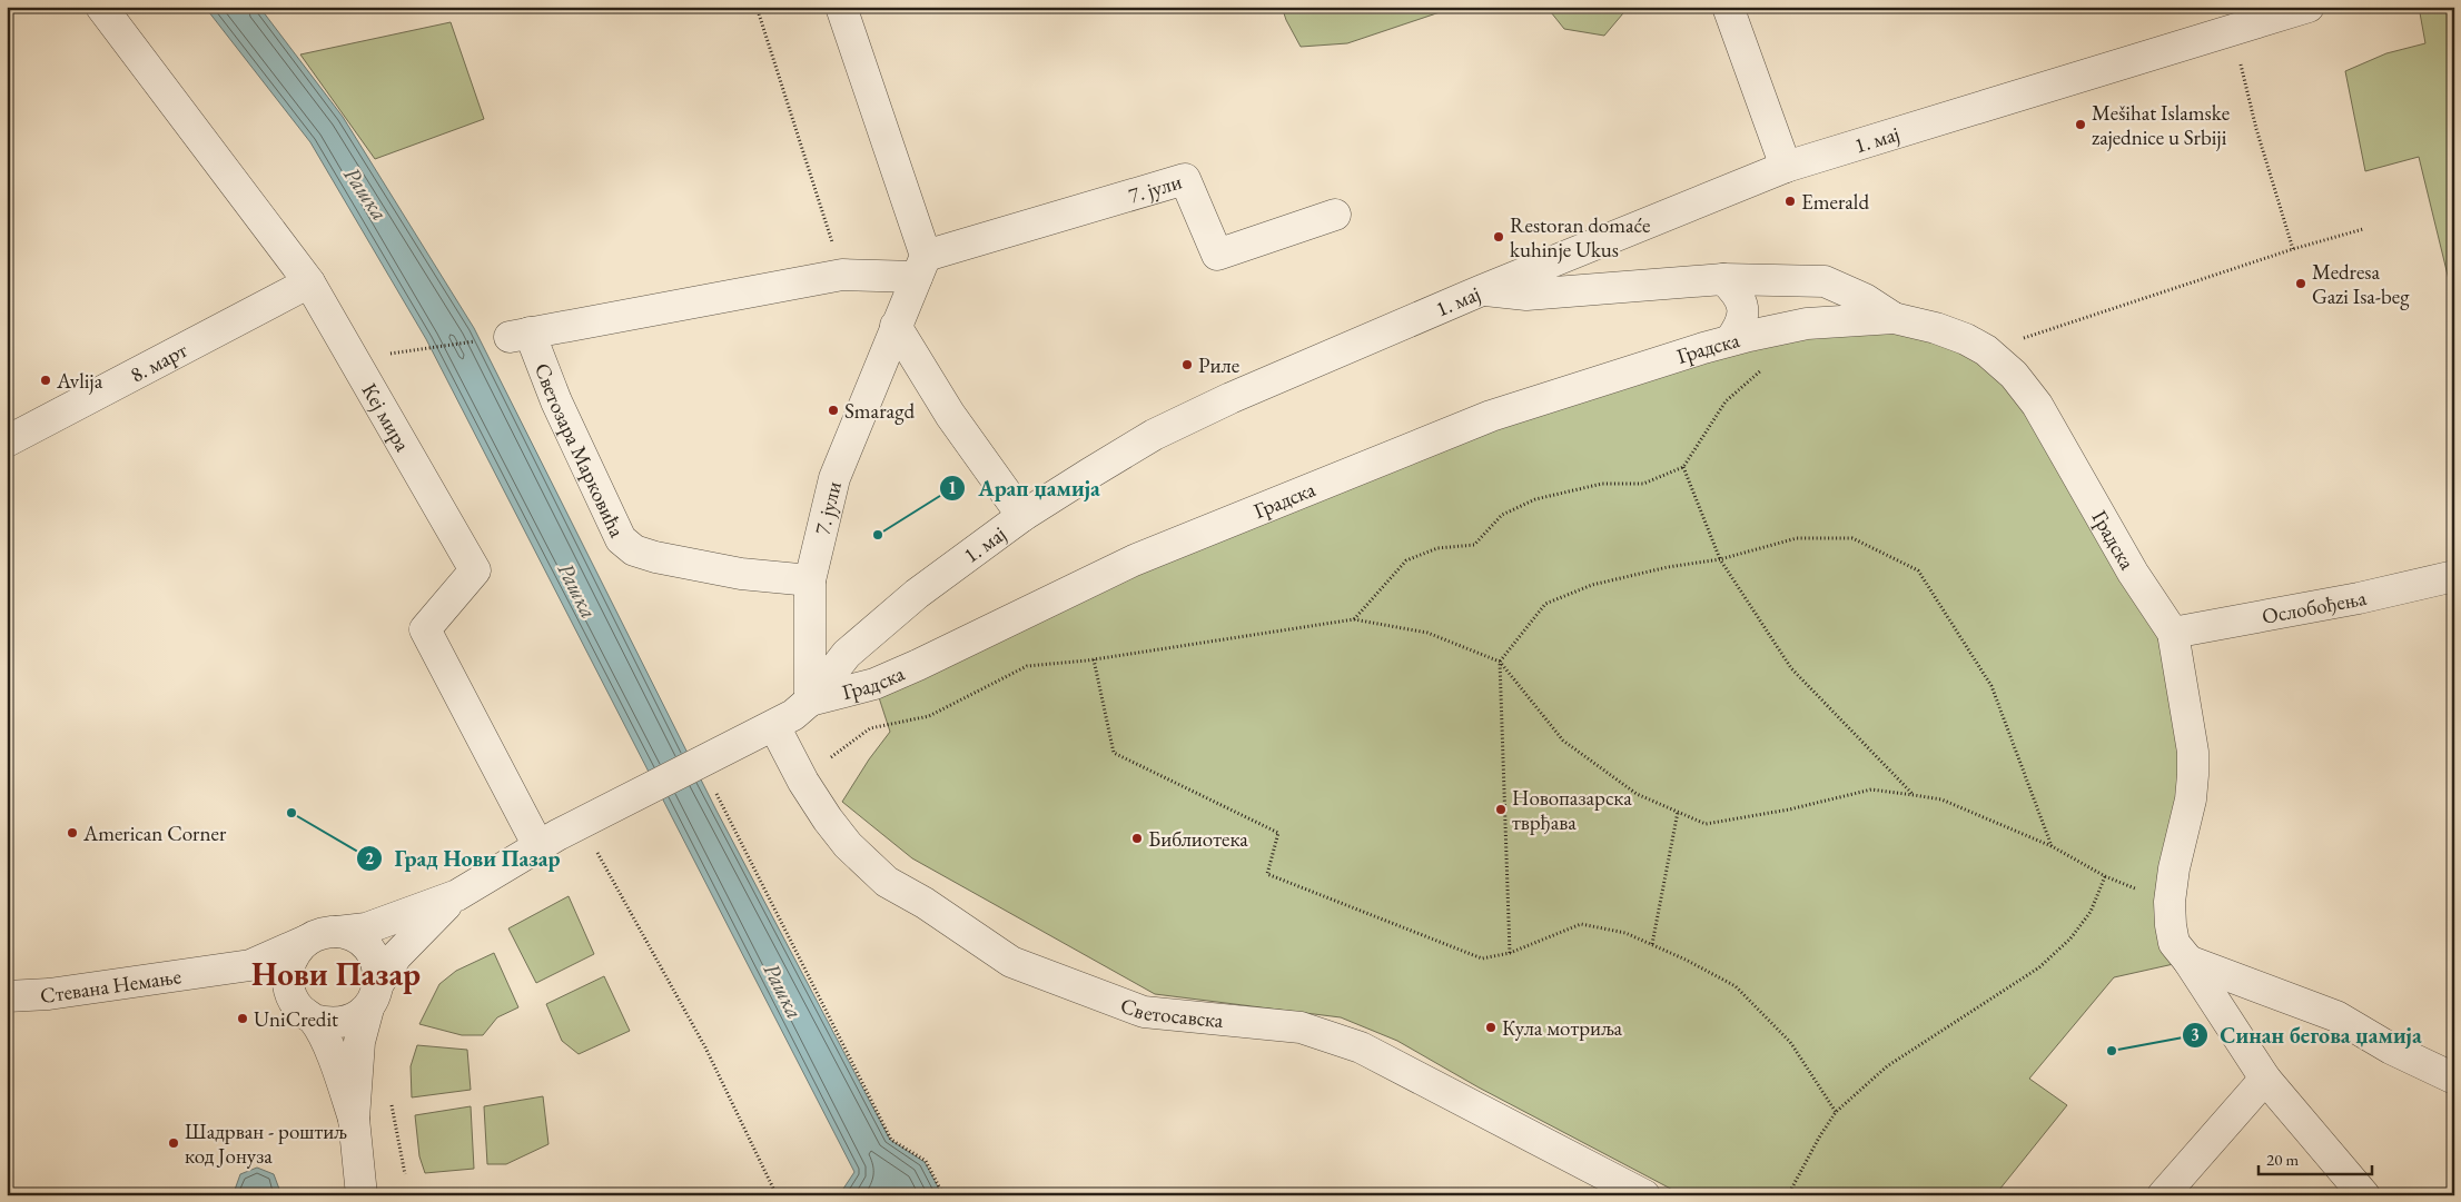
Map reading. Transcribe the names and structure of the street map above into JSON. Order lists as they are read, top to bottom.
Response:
{
  "streets": {
    "street": [
      "1. мај",
      "7. јули",
      "Градска",
      "8. март",
      "Кеј мира",
      "Светозара Марковића",
      "Ослобођења",
      "Стевана Немање",
      "Светосавска"
    ]
  },
  "crossings": [
    ["1. мај", "7. јули"],
    ["1. мај", "Градска"],
    ["1. мај", "Светосавска"],
    ["7. јули", "Градска"],
    ["7. јули", "Светозара Марковића"],
    ["7. јули", "Светосавска"],
    ["Градска", "Ослобођења"],
    ["Градска", "Светосавска"],
    ["8. март", "Кеј мира"]
  ],
  "districts": ["Нови Пазар"],
  "water": ["Рашка"],
  "places": [
    "Mešihat Islamske zajednice u Srbiji",
    "Emerald",
    "Restoran domaće kuhinje Ukus",
    "Medresa Gazi Isa-beg",
    "Риле",
    "Avlija",
    "Smaragd",
    "Арап џамија",
    "Новопазарска тврђава",
    "Град Нови Пазар",
    "American Corner",
    "Библиотека",
    "UniCredit",
    "Кула мотриља",
    "Синан бегова џамија",
    "Шадрван - роштиљ код Јонуза"
  ],
  "scale_bar": "20 m"
}
